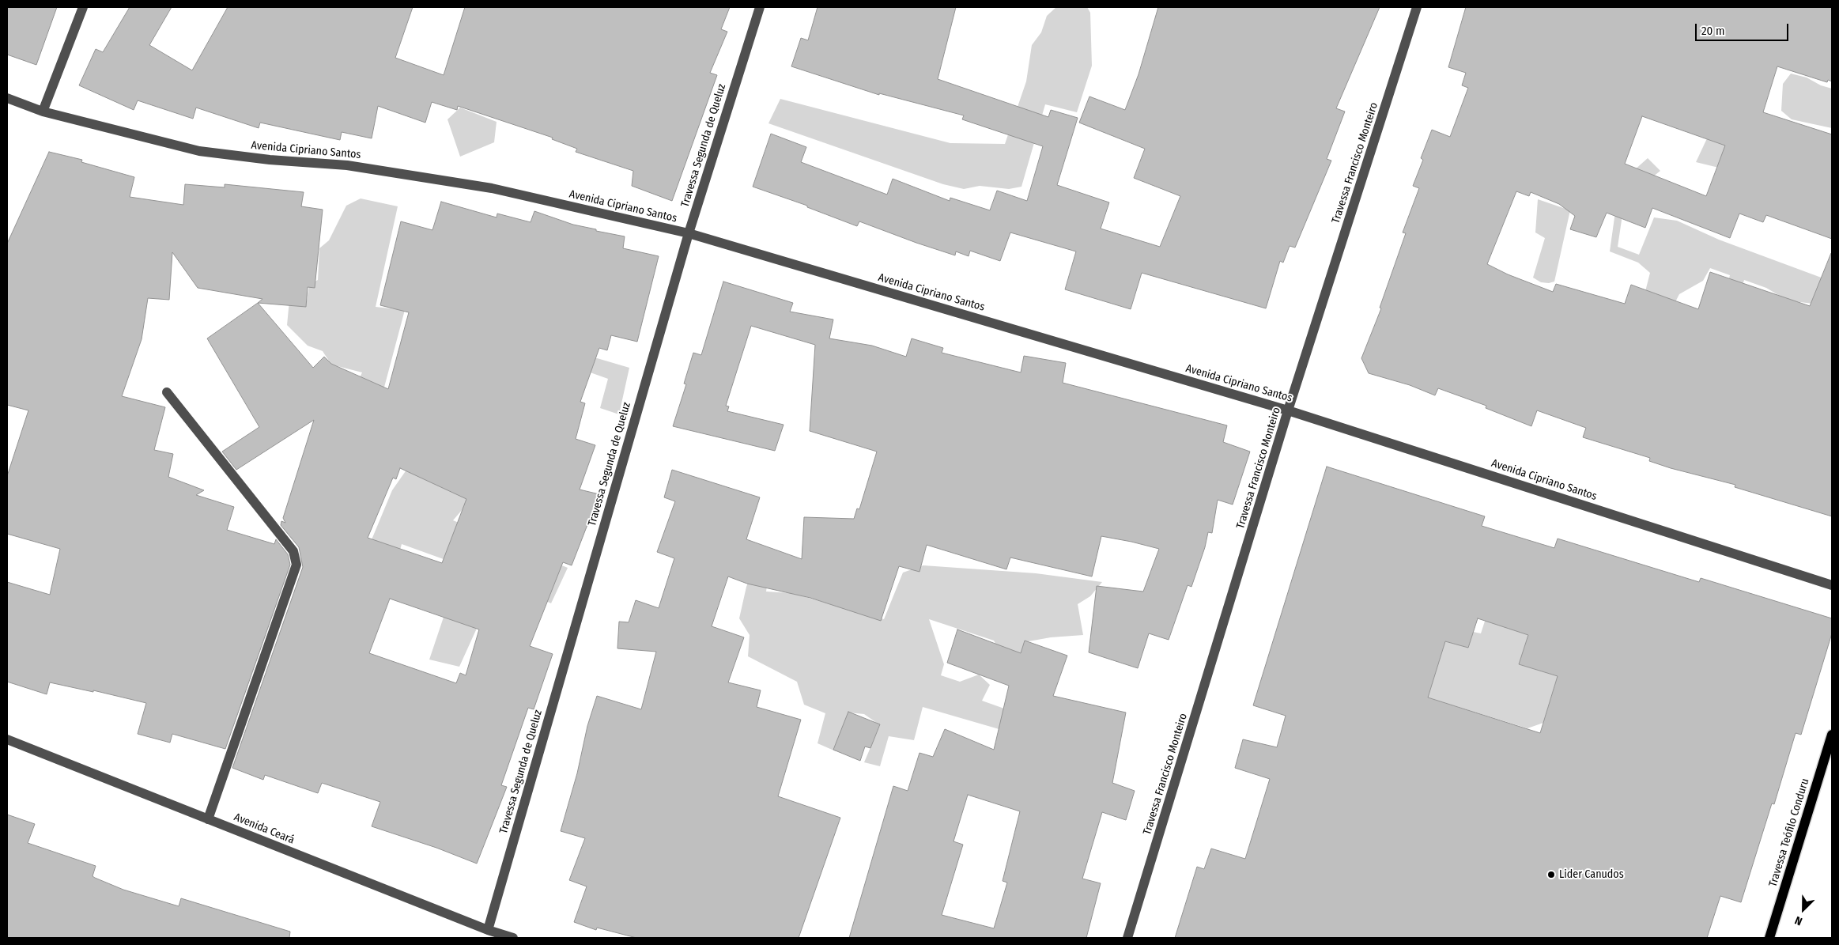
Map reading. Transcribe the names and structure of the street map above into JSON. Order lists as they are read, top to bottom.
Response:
{
  "streets": {
    "main road": ["Travessa Teófilo Conduru"],
    "street": [
      "Travessa Segunda de Queluz",
      "Avenida Cipriano Santos",
      "Travessa Francisco Monteiro",
      "Avenida Ceará"
    ]
  },
  "crossings": [
    ["Travessa Segunda de Queluz", "Avenida Cipriano Santos"],
    ["Travessa Segunda de Queluz", "Avenida Ceará"],
    ["Avenida Cipriano Santos", "Travessa Francisco Monteiro"]
  ],
  "places": ["Lider Canudos"],
  "scale_bar": "20 m",
  "north": "bottom left"
}
